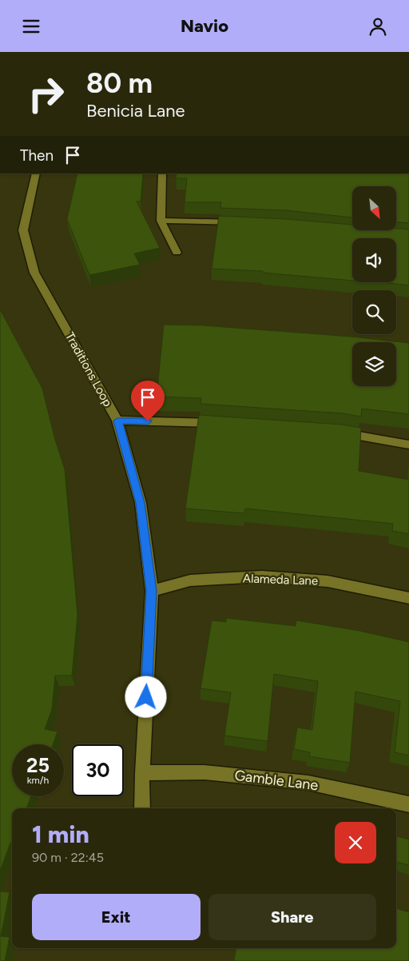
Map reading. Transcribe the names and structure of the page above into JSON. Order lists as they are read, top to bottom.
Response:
{
  "streets": {
    "street": ["Traditions Loop", "Alameda Lane", "Gamble Lane"]
  },
  "crossings": [
    ["Traditions Loop", "Alameda Lane"],
    ["Traditions Loop", "Gamble Lane"]
  ],
  "north": "bottom right",
  "page": {
    "header": "Navio",
    "turn": ["80 m", "Benicia Lane"],
    "then": "Then",
    "speed": "25 km/h",
    "limit": "30",
    "heading": ["1 min", "90 m · 22:45"],
    "buttons": ["Exit", "Share"]
  }
}
